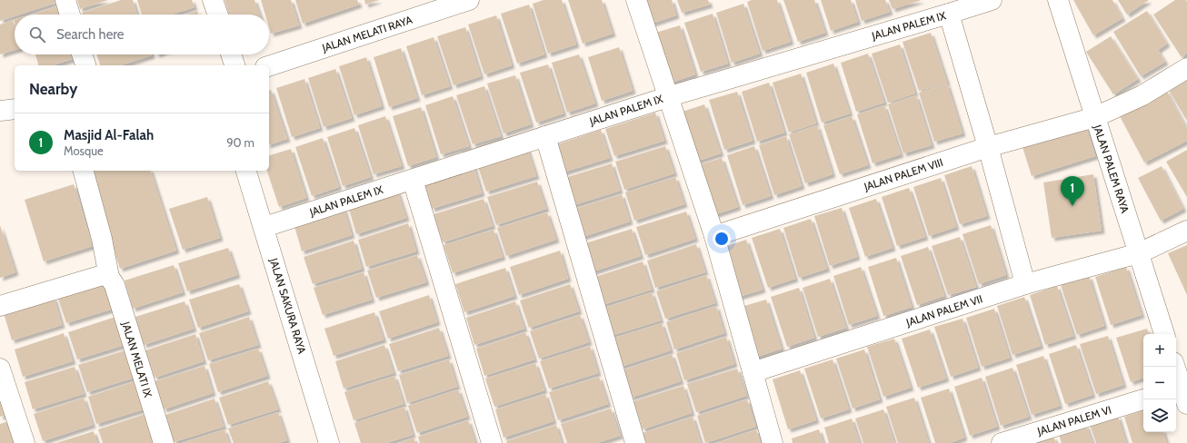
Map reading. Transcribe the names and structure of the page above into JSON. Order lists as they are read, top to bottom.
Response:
{
  "streets": {
    "street": [
      "JALAN PALEM IX",
      "JALAN MELATI RAYA",
      "JALAN PALEM RAYA",
      "JALAN PALEM VIII",
      "JALAN SAKURA RAYA",
      "JALAN PALEM VII",
      "JALAN MELATI IX",
      "JALAN PALEM VI"
    ]
  },
  "crossings": [
    ["JALAN PALEM IX", "JALAN SAKURA RAYA"],
    ["JALAN PALEM RAYA", "JALAN PALEM VIII"],
    ["JALAN PALEM RAYA", "JALAN PALEM VII"]
  ],
  "page": {
    "search": "Search here",
    "heading": "Nearby",
    "list": [
      {
        "mark": "1",
        "name": "Masjid Al-Falah",
        "note": "Mosque",
        "value": "90 m"
      }
    ],
    "pins": "1",
    "map_buttons": ["+", "−"]
  }
}
